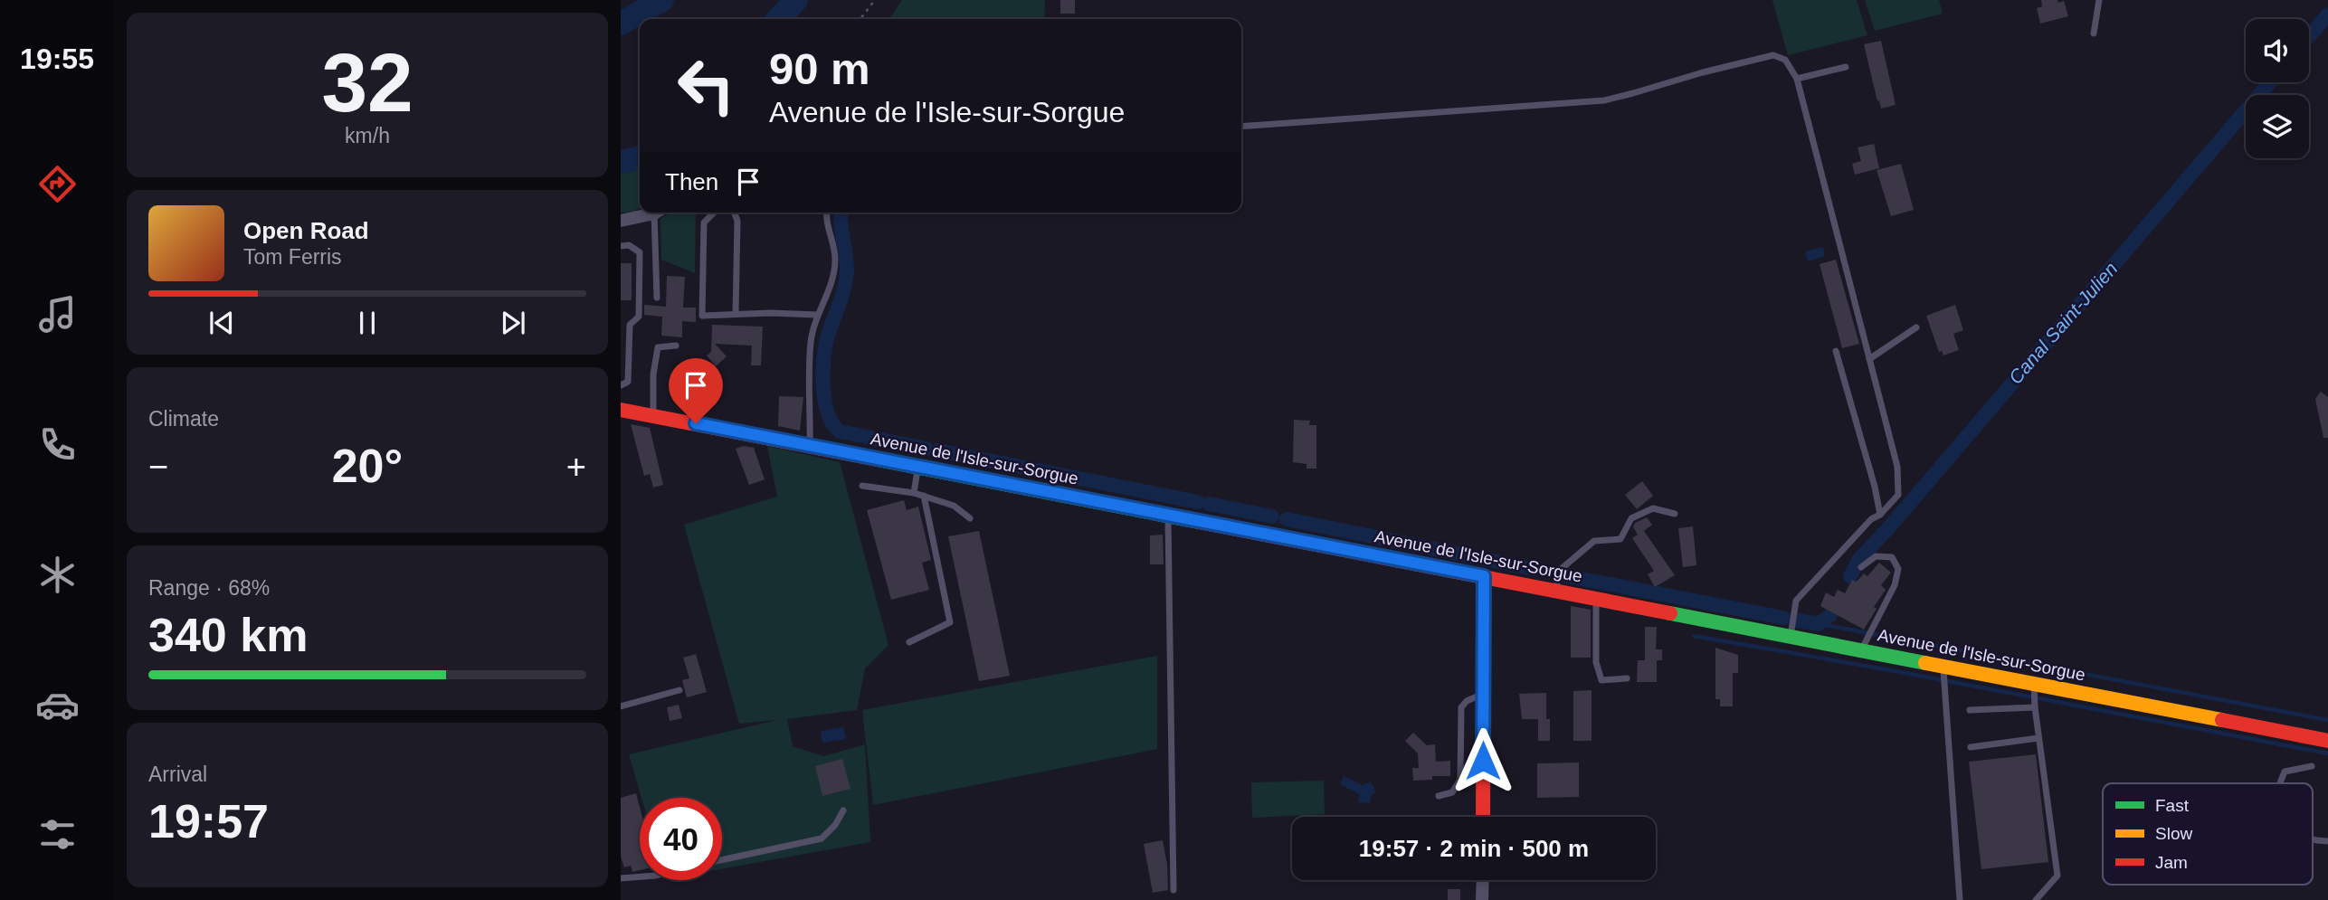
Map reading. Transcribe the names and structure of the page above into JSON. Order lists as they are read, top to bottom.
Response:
{
  "streets": {
    "main road": ["Avenue de l'Isle-sur-Sorgue"]
  },
  "water": ["Canal Saint-Julien"],
  "legend": ["Fast", "Slow", "Jam"],
  "page": {
    "tabs": "19:55",
    "tile": [
      ["32", "km/h"],
      "Climate",
      ["Range · 68%", "340 km"],
      ["Arrival", "19:57"]
    ],
    "turn": ["90 m", "Avenue de l'Isle-sur-Sorgue"],
    "then": "Then",
    "song": ["Open Road", "Tom Ferris"],
    "heat": ["−", "20°", "+"],
    "limit": "40",
    "trip": "19:57 · 2 min · 500 m"
  }
}
